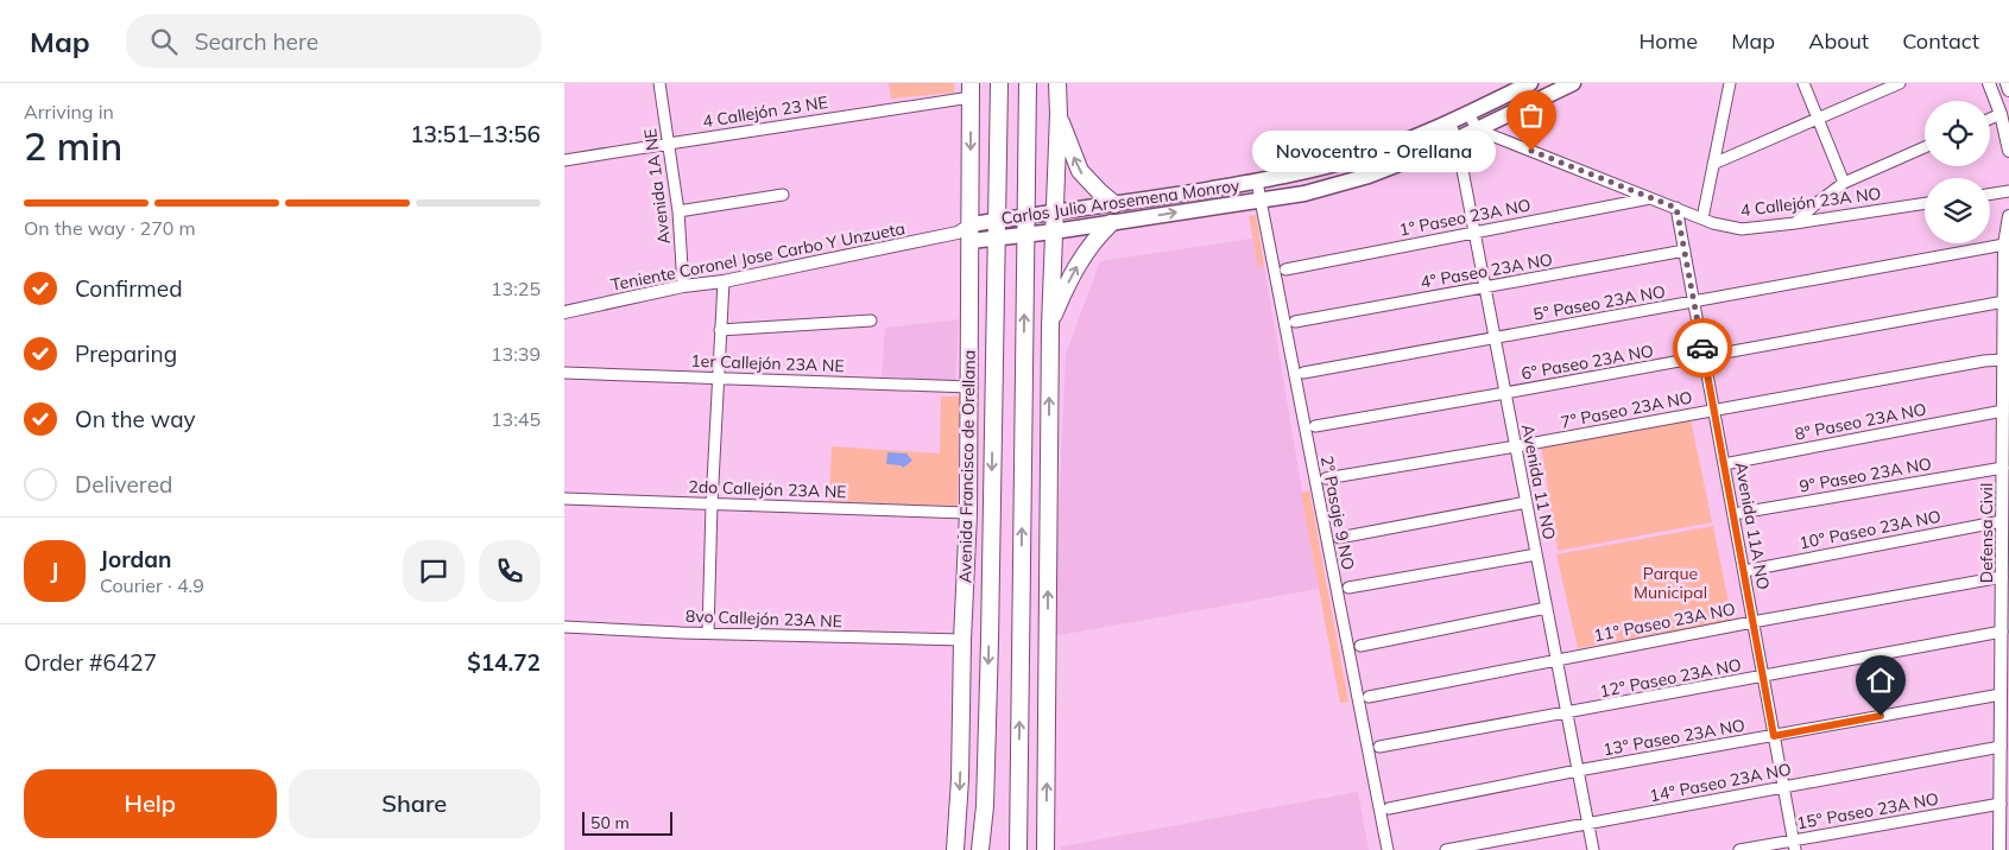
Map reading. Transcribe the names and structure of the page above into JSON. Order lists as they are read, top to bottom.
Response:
{
  "streets": {
    "main road": ["Carlos Julio Arosemena Monroy", "Avenida Francisco de Orellana"],
    "street": [
      "4 Callejón 23 NE",
      "Avenida 1A NE",
      "4 Callejón 23A NO",
      "1° Paseo 23A NO",
      "Teniente Coronel Jose Carbo Y Unzueta",
      "4° Paseo 23A NO",
      "5° Paseo 23A NO",
      "6° Paseo 23A NO",
      "1er Callejón 23A NE",
      "7° Paseo 23A NO",
      "8° Paseo 23A NO",
      "9° Paseo 23A NO",
      "Avenida 11 NO",
      "2do Callejón 23A NE",
      "2° Pasaje 9 NO",
      "Avenida 11A NO",
      "10° Paseo 23A NO",
      "Defensa Civil",
      "8vo Callejón 23A NE",
      "11° Paseo 23A NO",
      "12° Paseo 23A NO",
      "13° Paseo 23A NO",
      "14° Paseo 23A NO",
      "15° Paseo 23A NO"
    ]
  },
  "crossings": [
    ["4 Callejón 23 NE", "Avenida 1A NE"],
    ["4 Callejón 23 NE", "Avenida Francisco de Orellana"],
    ["Avenida 1A NE", "Teniente Coronel Jose Carbo Y Unzueta"],
    ["Carlos Julio Arosemena Monroy", "4 Callejón 23A NO"],
    ["Carlos Julio Arosemena Monroy", "Teniente Coronel Jose Carbo Y Unzueta"],
    ["Carlos Julio Arosemena Monroy", "Avenida Francisco de Orellana"],
    ["Carlos Julio Arosemena Monroy", "Avenida 11 NO"],
    ["Carlos Julio Arosemena Monroy", "2° Pasaje 9 NO"],
    ["4 Callejón 23A NO", "1° Paseo 23A NO"],
    ["4 Callejón 23A NO", "Avenida 11A NO"],
    ["1° Paseo 23A NO", "Avenida 11 NO"],
    ["Teniente Coronel Jose Carbo Y Unzueta", "Avenida Francisco de Orellana"],
    ["4° Paseo 23A NO", "Avenida 11 NO"],
    ["4° Paseo 23A NO", "Avenida 11A NO"],
    ["5° Paseo 23A NO", "Avenida 11 NO"],
    ["5° Paseo 23A NO", "Avenida 11A NO"],
    ["5° Paseo 23A NO", "Defensa Civil"],
    ["6° Paseo 23A NO", "Avenida 11 NO"],
    ["6° Paseo 23A NO", "Avenida 11A NO"],
    ["6° Paseo 23A NO", "Defensa Civil"],
    ["1er Callejón 23A NE", "Avenida Francisco de Orellana"],
    ["7° Paseo 23A NO", "Avenida 11 NO"],
    ["7° Paseo 23A NO", "Avenida 11A NO"],
    ["7° Paseo 23A NO", "Defensa Civil"],
    ["8° Paseo 23A NO", "Avenida 11A NO"],
    ["8° Paseo 23A NO", "Defensa Civil"],
    ["Avenida Francisco de Orellana", "2do Callejón 23A NE"],
    ["Avenida Francisco de Orellana", "8vo Callejón 23A NE"],
    ["9° Paseo 23A NO", "Avenida 11A NO"],
    ["9° Paseo 23A NO", "Defensa Civil"],
    ["Avenida 11 NO", "11° Paseo 23A NO"],
    ["Avenida 11 NO", "12° Paseo 23A NO"],
    ["Avenida 11 NO", "13° Paseo 23A NO"],
    ["Avenida 11 NO", "14° Paseo 23A NO"],
    ["Avenida 11A NO", "10° Paseo 23A NO"],
    ["Avenida 11A NO", "11° Paseo 23A NO"],
    ["Avenida 11A NO", "12° Paseo 23A NO"],
    ["Avenida 11A NO", "13° Paseo 23A NO"],
    ["Avenida 11A NO", "14° Paseo 23A NO"],
    ["Avenida 11A NO", "15° Paseo 23A NO"],
    ["10° Paseo 23A NO", "Defensa Civil"],
    ["Defensa Civil", "11° Paseo 23A NO"],
    ["Defensa Civil", "12° Paseo 23A NO"],
    ["Defensa Civil", "13° Paseo 23A NO"],
    ["Defensa Civil", "14° Paseo 23A NO"],
    ["Defensa Civil", "15° Paseo 23A NO"]
  ],
  "parks": ["Parque Municipal"],
  "places": ["Novocentro - Orellana"],
  "scale_bar": "50 m",
  "page": {
    "header": "Map",
    "search": "Search here",
    "nav": [
      "Home",
      "Map",
      "About",
      "Contact"
    ],
    "heading": ["2 min", "Arriving in", "13:51–13:56"],
    "panel": [
      "Jordan",
      "Courier · 4.9",
      "Order #6427",
      "$14.72"
    ],
    "bubble": "Novocentro - Orellana",
    "bar": "On the way · 270 m",
    "list": [
      ["Confirmed", "13:25"],
      ["Preparing", "13:39"],
      ["On the way", "13:45"],
      "Delivered"
    ],
    "round": "J",
    "buttons": ["Help", "Share"],
    "scale": "50 m"
  }
}
